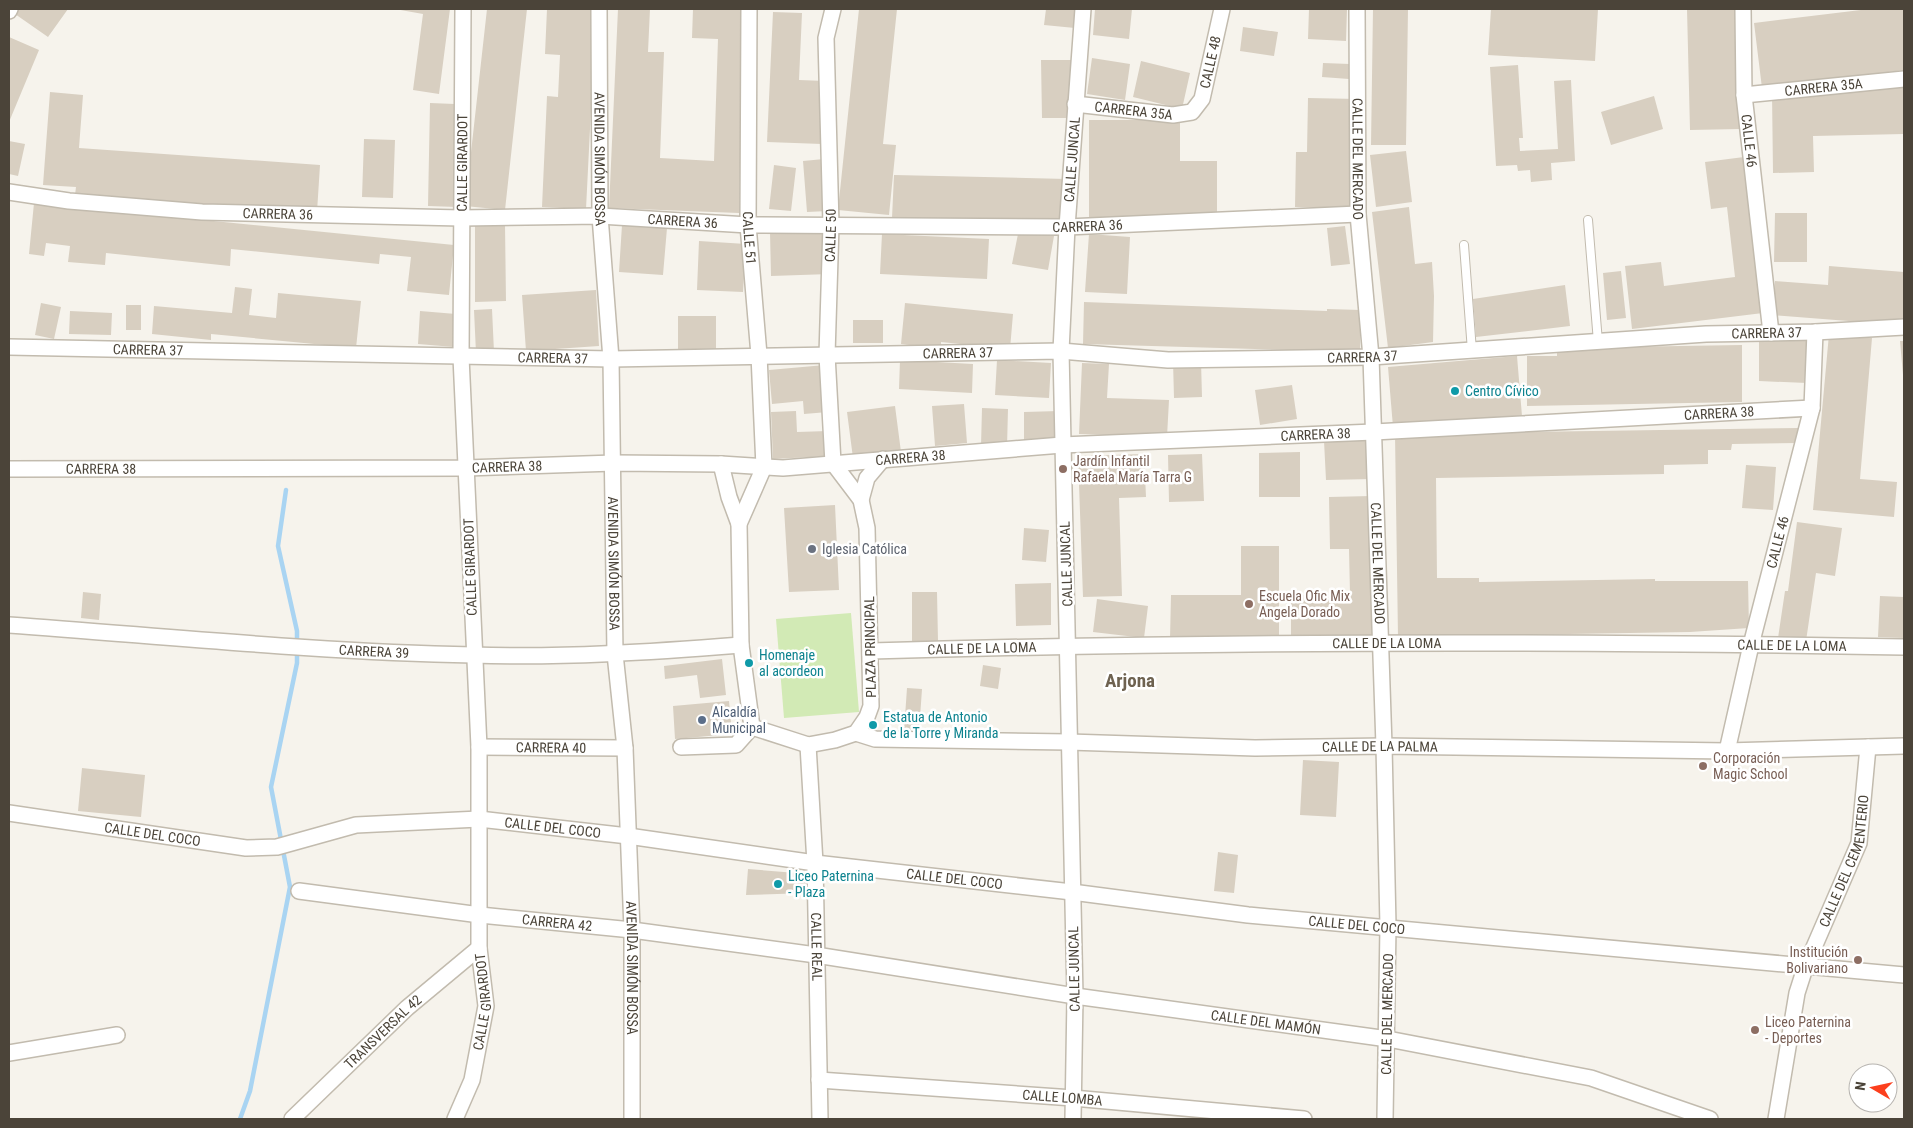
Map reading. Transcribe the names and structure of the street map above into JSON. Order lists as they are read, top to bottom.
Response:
{
  "streets": {
    "street": [
      "CALLE 48",
      "CARRERA 35A",
      "CALLE 46",
      "CALLE JUNCAL",
      "CALLE DEL MERCADO",
      "AVENIDA SIMÓN BOSSA",
      "CALLE GIRARDOT",
      "CARRERA 36",
      "CALLE 50",
      "CALLE 51",
      "CARRERA 37",
      "CARRERA 38",
      "CALLE DE LA LOMA",
      "PLAZA PRINCIPAL",
      "CARRERA 39",
      "CALLE DE LA PALMA",
      "CARRERA 40",
      "CALLE DEL COCO",
      "CALLE DEL CEMENTERIO",
      "CARRERA 42",
      "CALLE REAL",
      "CALLE DEL MAMÓN",
      "TRANSVERSAL 42",
      "CALLE LOMBA"
    ]
  },
  "crossings": [
    ["CALLE 48", "CARRERA 35A"],
    ["CARRERA 35A", "CALLE 46"],
    ["CARRERA 35A", "CALLE JUNCAL"],
    ["CALLE 46", "CARRERA 37"],
    ["CALLE 46", "CARRERA 38"],
    ["CALLE 46", "CALLE DE LA LOMA"],
    ["CALLE 46", "CALLE DE LA PALMA"],
    ["CALLE JUNCAL", "CARRERA 36"],
    ["CALLE JUNCAL", "CARRERA 37"],
    ["CALLE JUNCAL", "CARRERA 38"],
    ["CALLE JUNCAL", "CALLE DE LA LOMA"],
    ["CALLE JUNCAL", "CALLE DE LA PALMA"],
    ["CALLE JUNCAL", "CALLE DEL COCO"],
    ["CALLE JUNCAL", "CALLE DEL MAMÓN"],
    ["CALLE JUNCAL", "CALLE LOMBA"],
    ["CALLE DEL MERCADO", "CARRERA 36"],
    ["CALLE DEL MERCADO", "CARRERA 37"],
    ["CALLE DEL MERCADO", "CARRERA 38"],
    ["CALLE DEL MERCADO", "CALLE DE LA LOMA"],
    ["CALLE DEL MERCADO", "CALLE DE LA PALMA"],
    ["CALLE DEL MERCADO", "CALLE DEL COCO"],
    ["CALLE DEL MERCADO", "CALLE DEL MAMÓN"],
    ["AVENIDA SIMÓN BOSSA", "CARRERA 36"],
    ["AVENIDA SIMÓN BOSSA", "CARRERA 37"],
    ["AVENIDA SIMÓN BOSSA", "CARRERA 38"],
    ["AVENIDA SIMÓN BOSSA", "CARRERA 39"],
    ["AVENIDA SIMÓN BOSSA", "CARRERA 40"],
    ["AVENIDA SIMÓN BOSSA", "CALLE DEL COCO"],
    ["AVENIDA SIMÓN BOSSA", "CARRERA 42"],
    ["CALLE GIRARDOT", "CARRERA 36"],
    ["CALLE GIRARDOT", "CARRERA 37"],
    ["CALLE GIRARDOT", "CARRERA 38"],
    ["CALLE GIRARDOT", "CARRERA 39"],
    ["CALLE GIRARDOT", "CARRERA 40"],
    ["CALLE GIRARDOT", "CALLE DEL COCO"],
    ["CALLE GIRARDOT", "CARRERA 42"],
    ["CALLE GIRARDOT", "TRANSVERSAL 42"],
    ["CARRERA 36", "CALLE 50"],
    ["CARRERA 36", "CALLE 51"],
    ["CALLE 50", "CARRERA 37"],
    ["CALLE 50", "CARRERA 38"],
    ["CALLE 50", "PLAZA PRINCIPAL"],
    ["CALLE 51", "CARRERA 37"],
    ["CALLE 51", "CARRERA 38"],
    ["CARRERA 38", "PLAZA PRINCIPAL"],
    ["CALLE DE LA LOMA", "PLAZA PRINCIPAL"],
    ["PLAZA PRINCIPAL", "CALLE DE LA PALMA"],
    ["CALLE DE LA PALMA", "CALLE DEL CEMENTERIO"],
    ["CALLE DEL COCO", "CALLE DEL CEMENTERIO"],
    ["CALLE DEL COCO", "CALLE REAL"],
    ["CARRERA 42", "CALLE REAL"],
    ["CARRERA 42", "CALLE DEL MAMÓN"],
    ["CALLE REAL", "CALLE DEL MAMÓN"],
    ["CALLE REAL", "CALLE LOMBA"]
  ],
  "districts": ["Arjona"],
  "places": [
    "Centro Cívico",
    "Jardín Infantil Rafaela María Tarra G",
    "Iglesia Católica",
    "Escuela Ofic Mix Angela Dorado",
    "Homenaje al acordeon",
    "Alcaldía Municipal",
    "Estatua de Antonio de la Torre y Miranda",
    "Corporación Magic School",
    "Liceo Paternina - Plaza",
    "Institución Bolivariano",
    "Liceo Paternina - Deportes"
  ],
  "north": "left"
}
